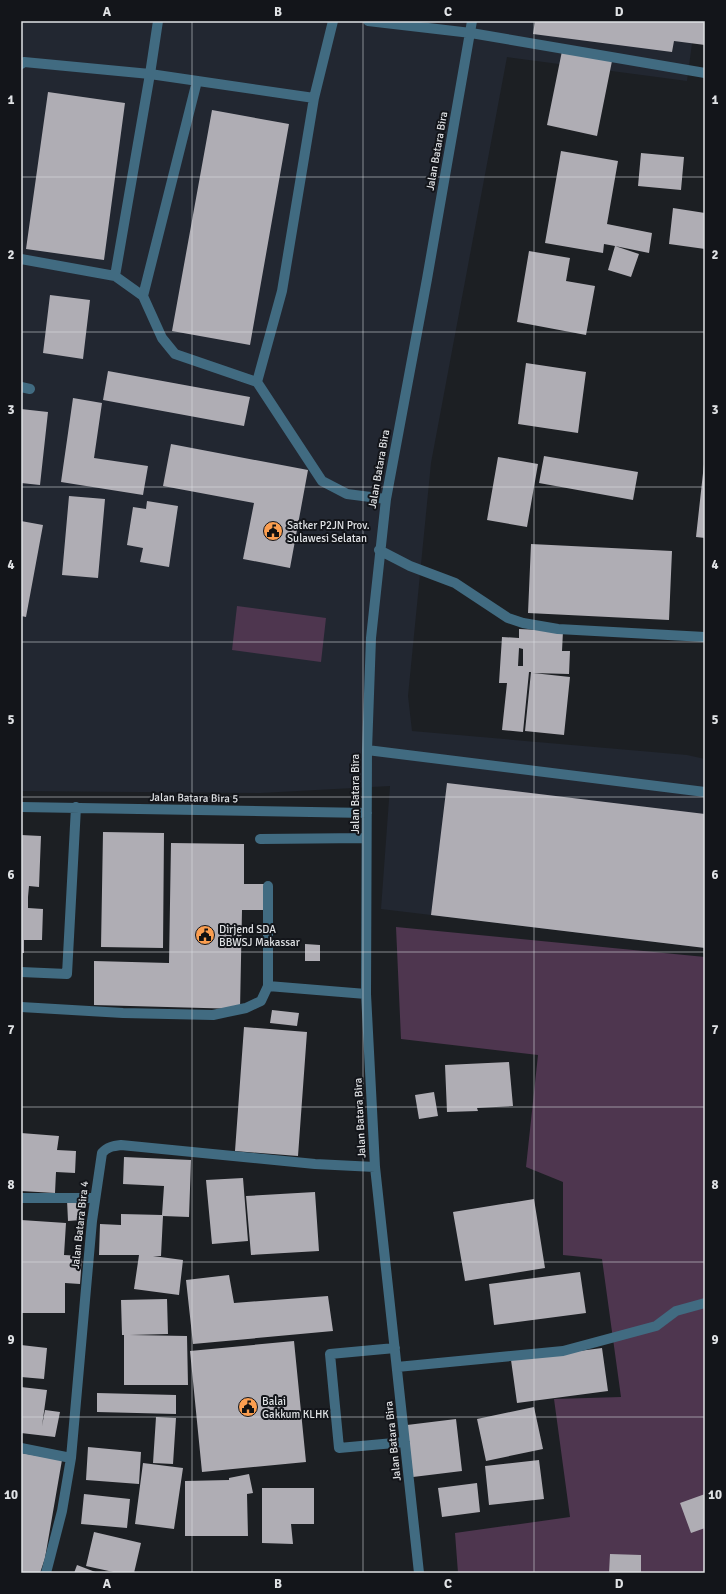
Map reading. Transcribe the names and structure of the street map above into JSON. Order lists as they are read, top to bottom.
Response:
{
  "streets": {
    "street": ["Jalan Batara Bira", "Jalan Batara Bira 5", "Jalan Batara Bira 4"]
  },
  "crossings": [
    ["Jalan Batara Bira", "Jalan Batara Bira 5"],
    ["Jalan Batara Bira", "Jalan Batara Bira 4"]
  ],
  "places": {
    "public building": ["Satker P2JN Prov. Sulawesi Selatan", "Dirjend SDA BBWSJ Makassar", "Balai Gakkum KLHK"]
  },
  "grid": {
    "columns": [
      "A",
      "B",
      "C",
      "D"
    ],
    "rows": [
      "1",
      "2",
      "3",
      "4",
      "5",
      "6",
      "7",
      "8",
      "9",
      "10"
    ]
  }
}
